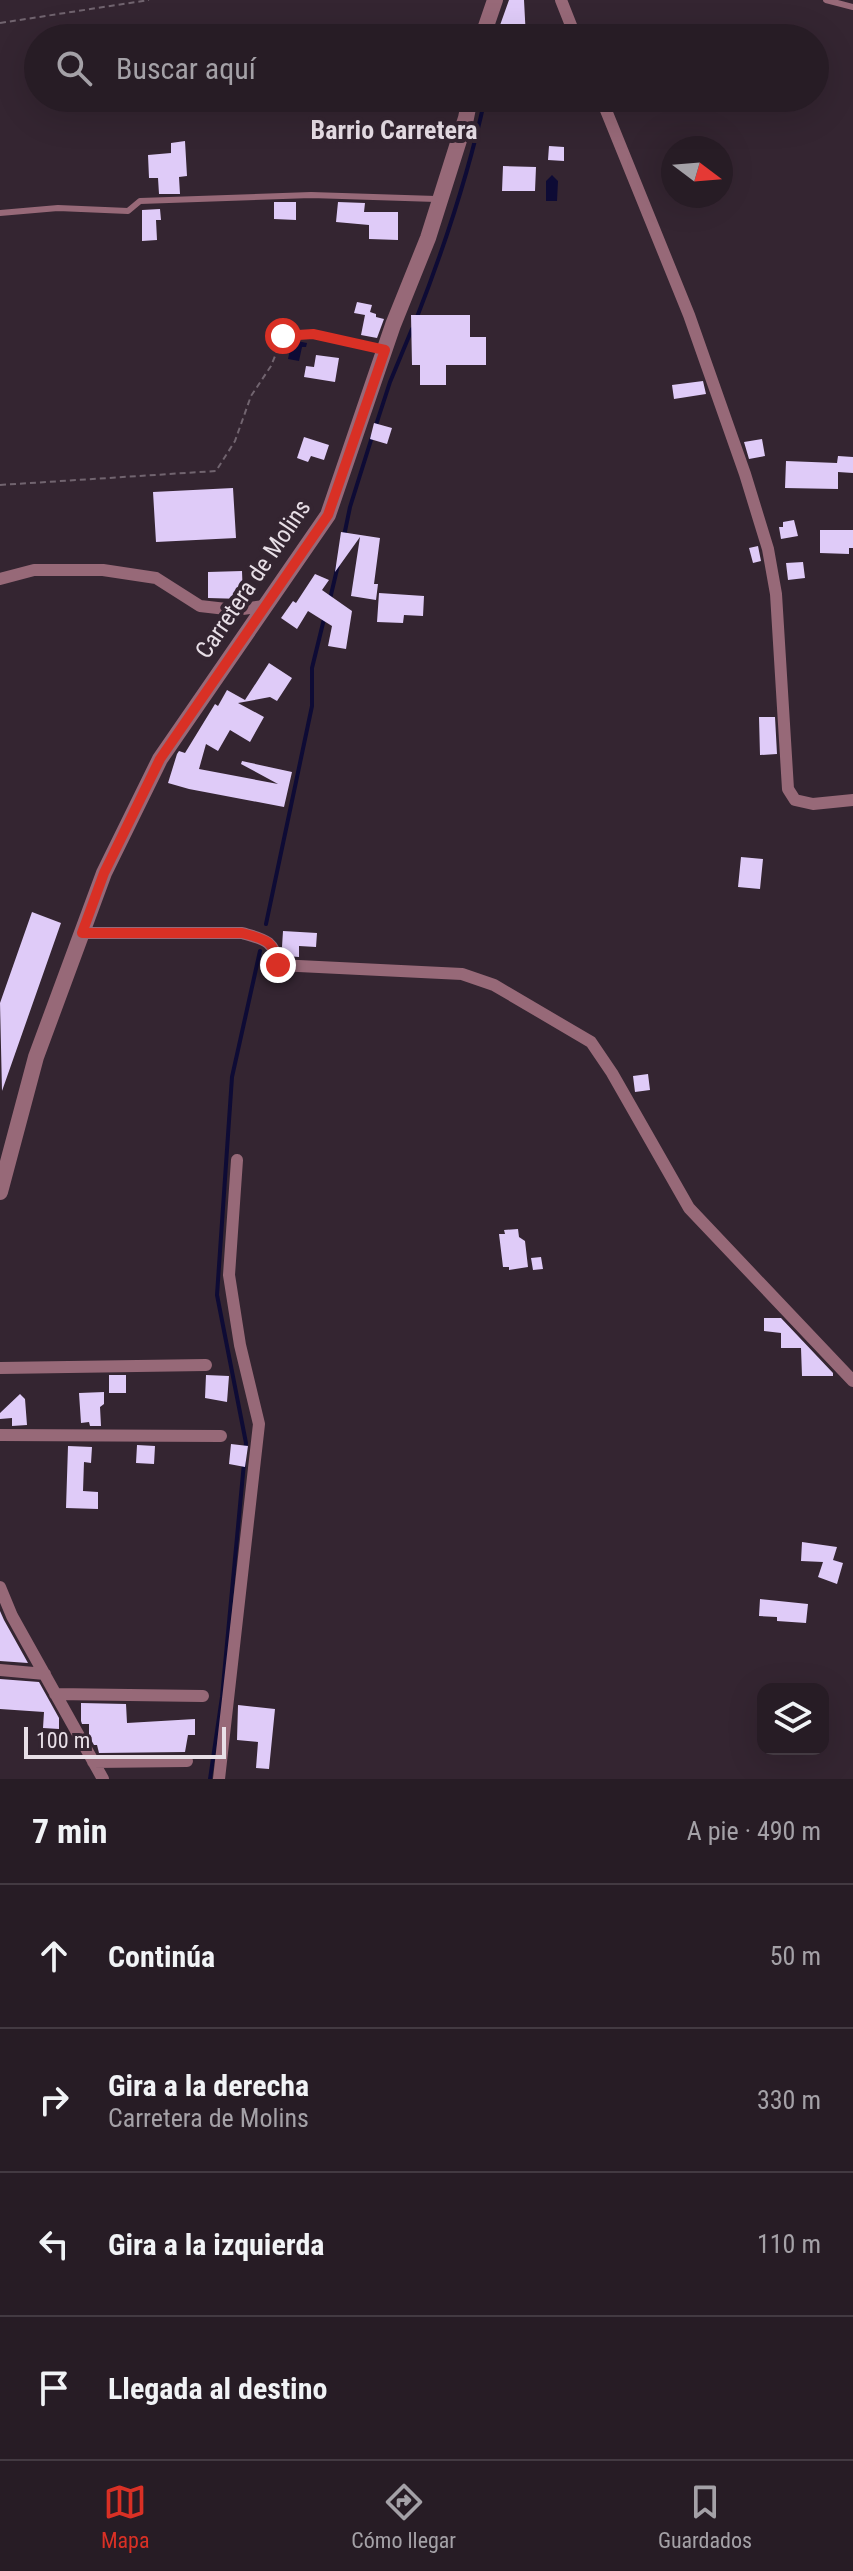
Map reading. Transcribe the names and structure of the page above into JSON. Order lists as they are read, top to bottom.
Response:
{
  "streets": {
    "street": ["Carretera de Molins"]
  },
  "districts": ["Barrio Carretera"],
  "scale_bar": "100 m",
  "north": "right",
  "page": {
    "search": "Buscar aquí",
    "scale": "100 m",
    "heading": ["7 min", "A pie · 490 m"],
    "list": [
      ["Continúa", "50 m"],
      ["Gira a la derecha", "Carretera de Molins", "330 m"],
      ["Gira a la izquierda", "110 m"],
      "Llegada al destino"
    ],
    "nav": ["Mapa", "Cómo llegar", "Guardados"]
  }
}
